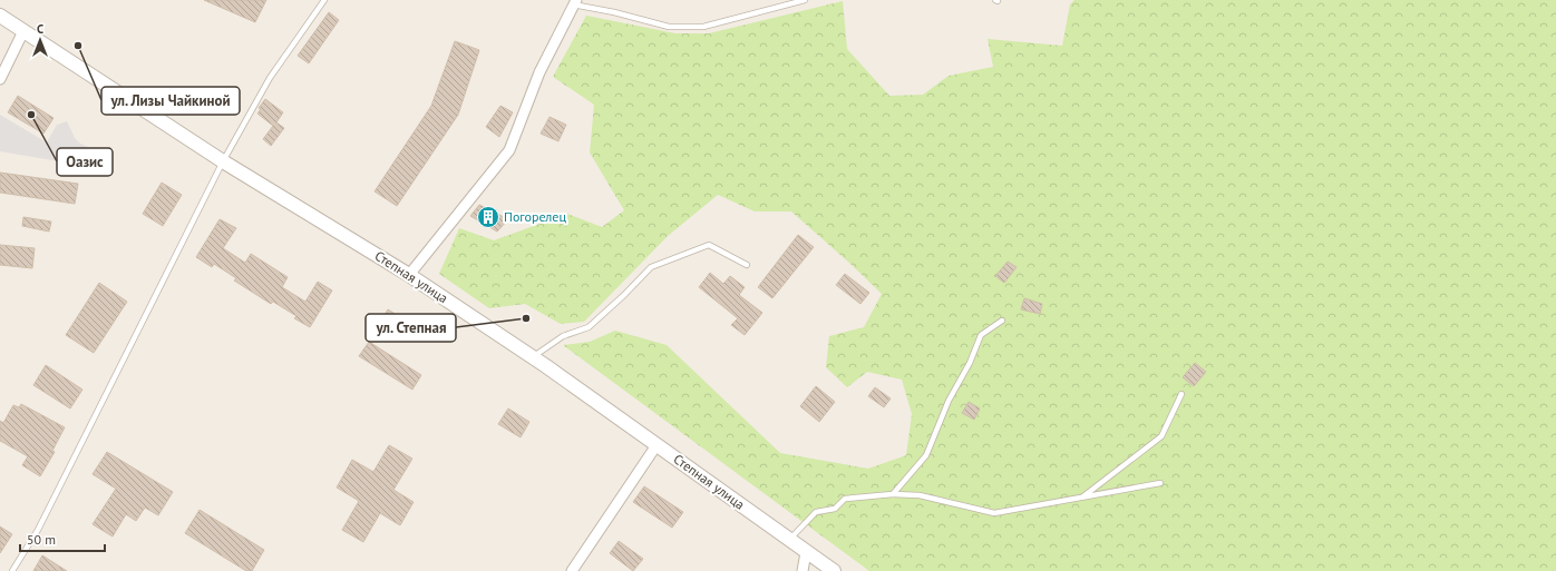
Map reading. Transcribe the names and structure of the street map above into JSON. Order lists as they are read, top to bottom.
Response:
{
  "streets": {
    "street": ["Степная улица"]
  },
  "places": {
    "other": ["ул. Лизы Чайкиной", "Оазис", "ул. Степная"],
    "building": ["Погорелец"]
  },
  "scale_bar": "50 m",
  "north": "top"
}
